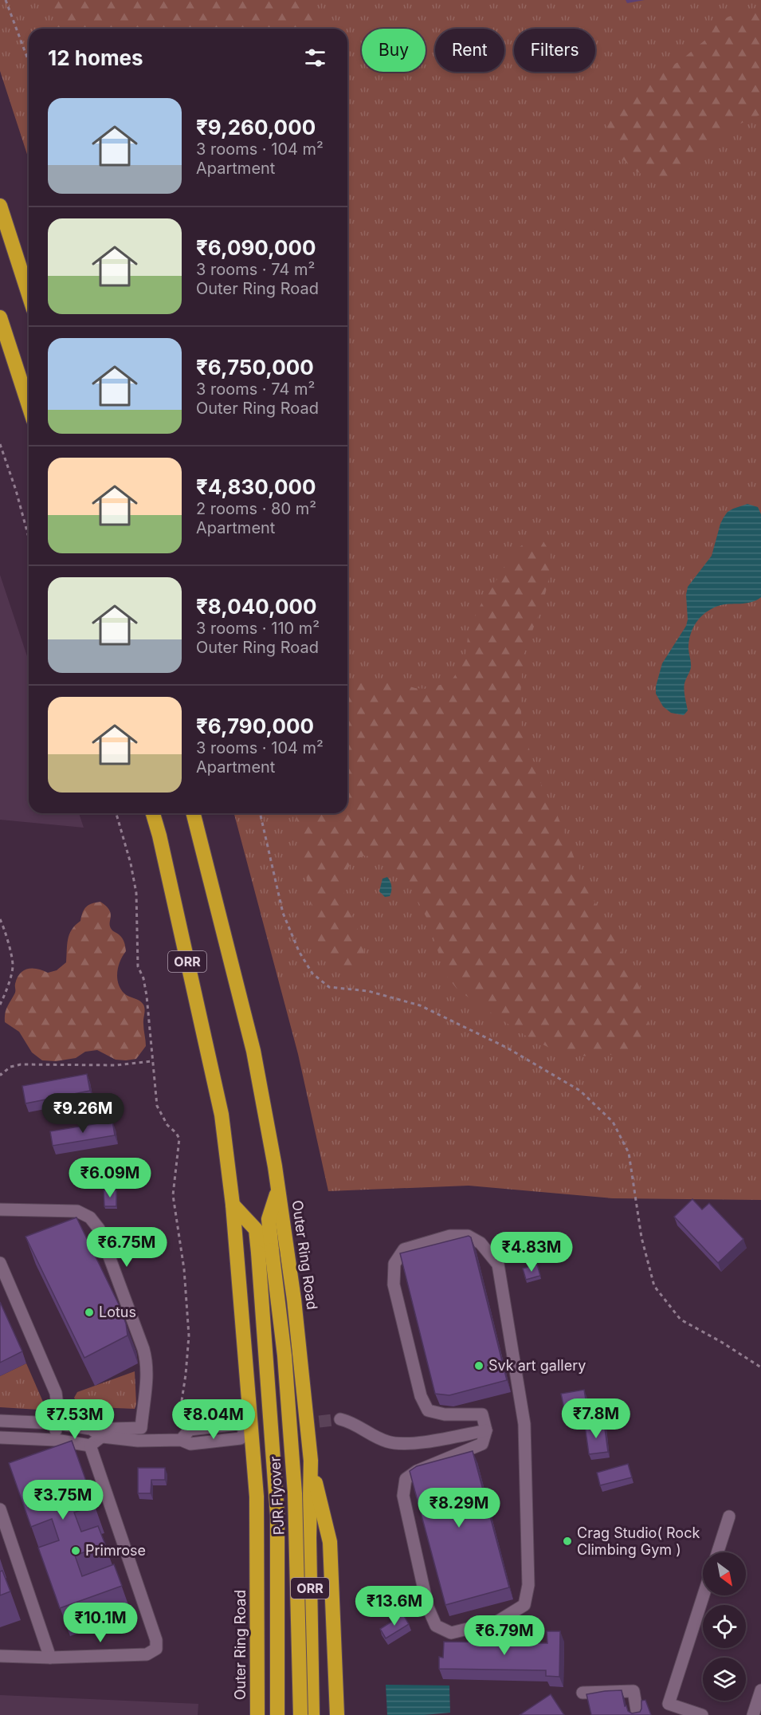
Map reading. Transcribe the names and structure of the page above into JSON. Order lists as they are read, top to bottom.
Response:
{
  "streets": {
    "highway": ["ORR", "Outer Ring Road", "PJR Flyover"]
  },
  "crossings": [
    ["Outer Ring Road", "PJR Flyover"]
  ],
  "places": [
    "Lotus",
    "Svk art gallery",
    "Crag Studio( Rock Climbing Gym )",
    "Primrose"
  ],
  "north": "bottom right",
  "page": {
    "chip": ["Buy", "Rent", "Filters"],
    "heading": "12 homes",
    "list": [
      {
        "name": "₹9,260,000",
        "note": "3 rooms · 104 m² · Apartment"
      },
      {
        "name": "₹6,090,000",
        "note": "3 rooms · 74 m² · Outer Ring Road"
      },
      {
        "name": "₹6,750,000",
        "note": "3 rooms · 74 m² · Outer Ring Road"
      },
      {
        "name": "₹4,830,000",
        "note": "2 rooms · 80 m² · Apartment"
      },
      {
        "name": "₹8,040,000",
        "note": "3 rooms · 110 m² · Outer Ring Road"
      },
      {
        "name": "₹6,790,000",
        "note": "3 rooms · 104 m² · Apartment"
      }
    ],
    "price": [
      "₹9.26M",
      "₹6.09M",
      "₹6.75M",
      "₹4.83M",
      "₹7.8M",
      "₹7.53M",
      "₹8.04M",
      "₹3.75M",
      "₹8.29M",
      "₹13.6M",
      "₹10.1M",
      "₹6.79M"
    ]
  }
}
